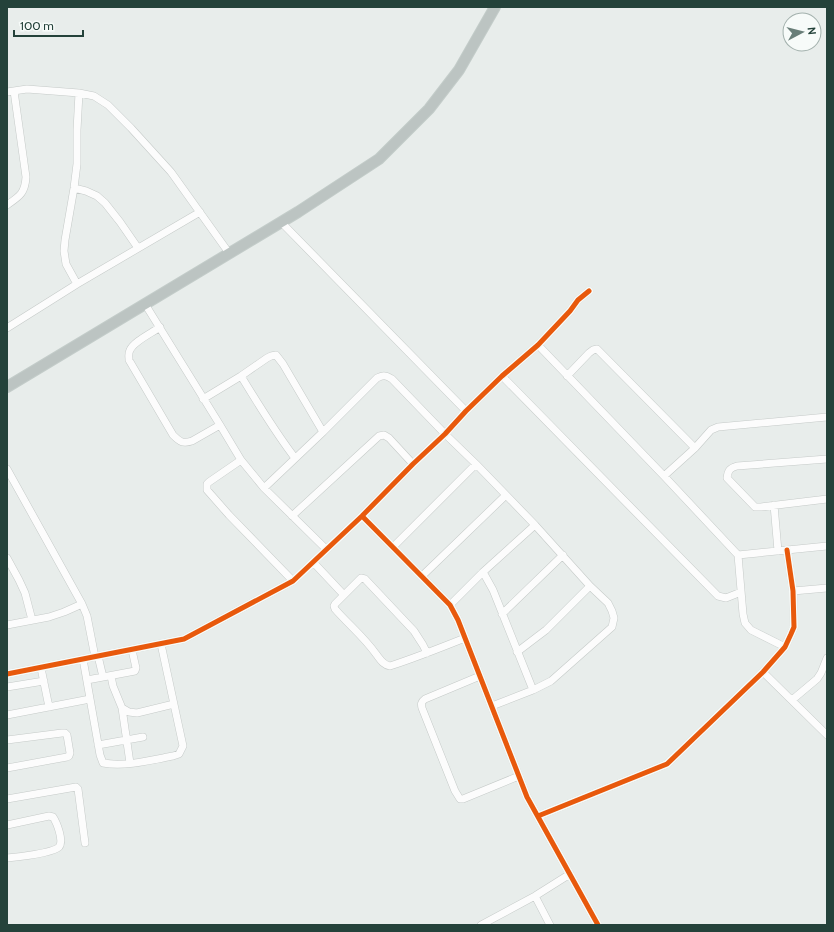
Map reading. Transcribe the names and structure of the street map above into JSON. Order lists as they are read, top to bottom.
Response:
{
  "scale_bar": "100 m",
  "north": "right"
}
